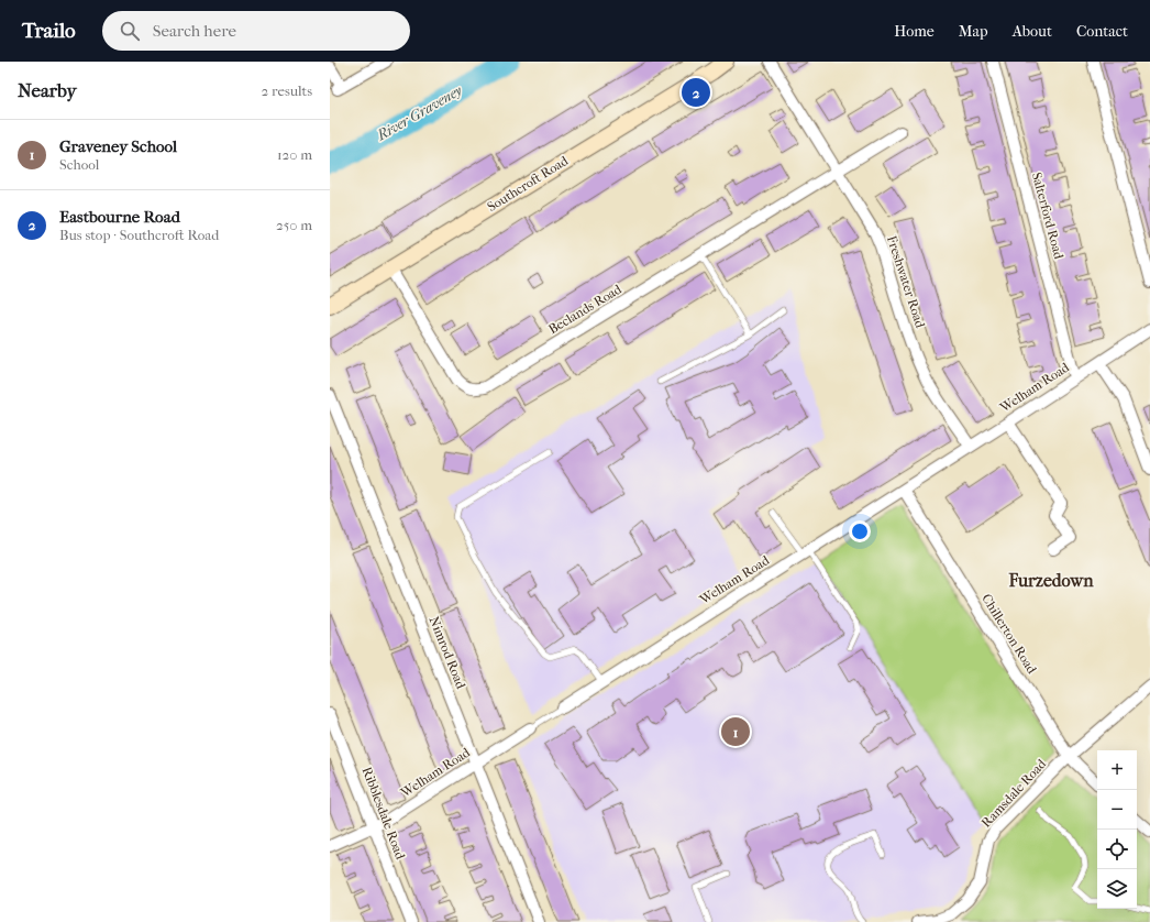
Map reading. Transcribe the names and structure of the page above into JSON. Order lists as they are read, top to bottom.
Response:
{
  "streets": {
    "street": [
      "Southcroft Road",
      "Salterford Road",
      "Freshwater Road",
      "Beclands Road",
      "Welham Road",
      "Chillerton Road",
      "Nimrod Road",
      "Ramsdale Road",
      "Ribblesdale Road"
    ]
  },
  "crossings": [
    ["Southcroft Road", "Beclands Road"],
    ["Salterford Road", "Welham Road"],
    ["Freshwater Road", "Beclands Road"],
    ["Freshwater Road", "Welham Road"],
    ["Welham Road", "Chillerton Road"],
    ["Welham Road", "Nimrod Road"],
    ["Welham Road", "Ribblesdale Road"],
    ["Chillerton Road", "Ramsdale Road"]
  ],
  "districts": ["Furzedown"],
  "water": ["River Graveney"],
  "page": {
    "header": "Trailo",
    "search": "Search here",
    "nav": [
      "Home",
      "Map",
      "About",
      "Contact"
    ],
    "heading": ["Nearby", "2 results"],
    "pins": ["2", "1"],
    "list": [
      {
        "mark": "1",
        "name": "Graveney School",
        "note": "School",
        "value": "120 m"
      },
      {
        "mark": "2",
        "name": "Eastbourne Road",
        "note": "Bus stop · Southcroft Road",
        "value": "250 m"
      }
    ],
    "map_buttons": ["+", "−"]
  }
}
